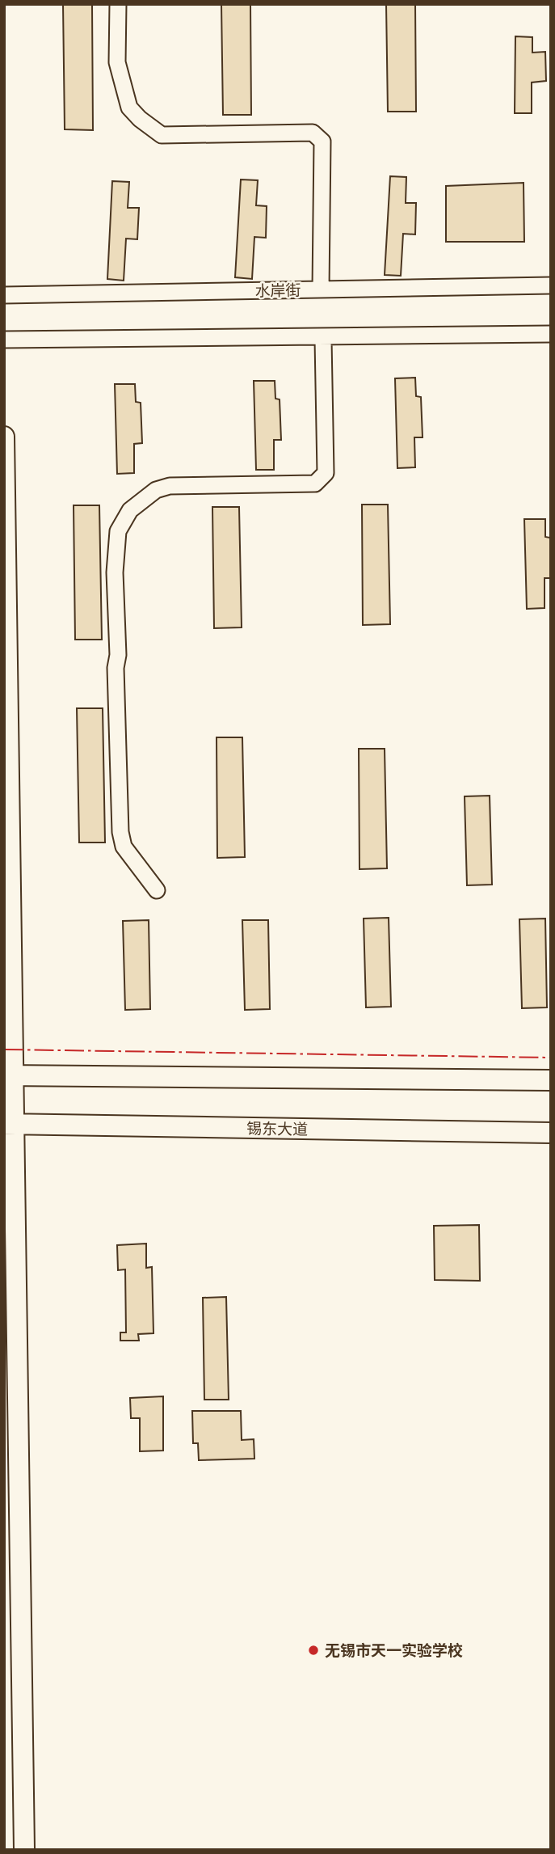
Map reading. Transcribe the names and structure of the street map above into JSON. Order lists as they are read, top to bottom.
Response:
{
  "streets": {
    "main road": ["锡东大道"],
    "street": ["水岸街"]
  },
  "places": ["无锡市天一实验学校"]
}
